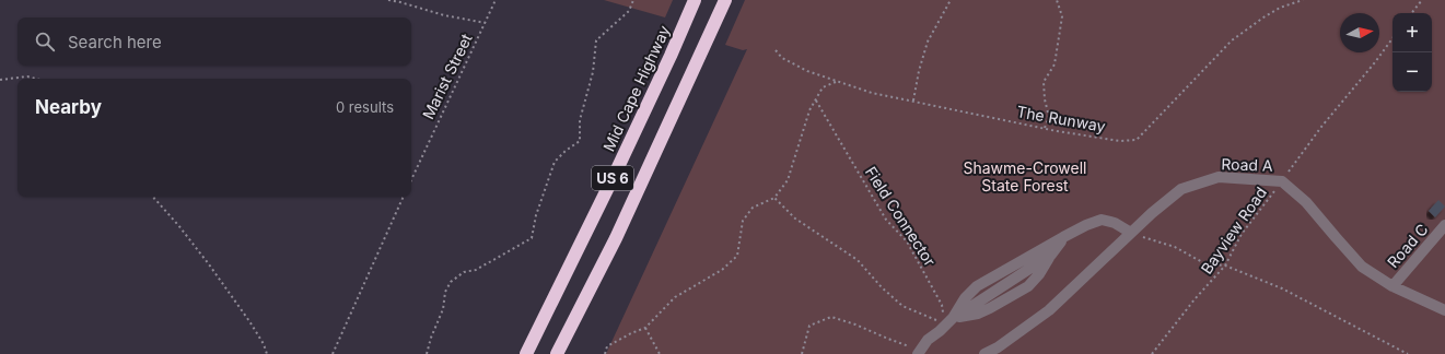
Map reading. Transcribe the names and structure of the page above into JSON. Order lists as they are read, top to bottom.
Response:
{
  "streets": {
    "highway": ["Mid Cape Highway", "US 6"],
    "lane": ["Road A", "Road C"],
    "path": [
      "Marist Street",
      "The Runway",
      "Field Connector",
      "Bayview Road"
    ]
  },
  "crossings": [
    ["Road A", "Bayview Road"],
    ["Road A", "Road C"]
  ],
  "parks": ["Shawme-Crowell State Forest"],
  "north": "right",
  "page": {
    "map_buttons": ["+", "−"],
    "search": "Search here",
    "heading": ["Nearby", "0 results"]
  }
}
